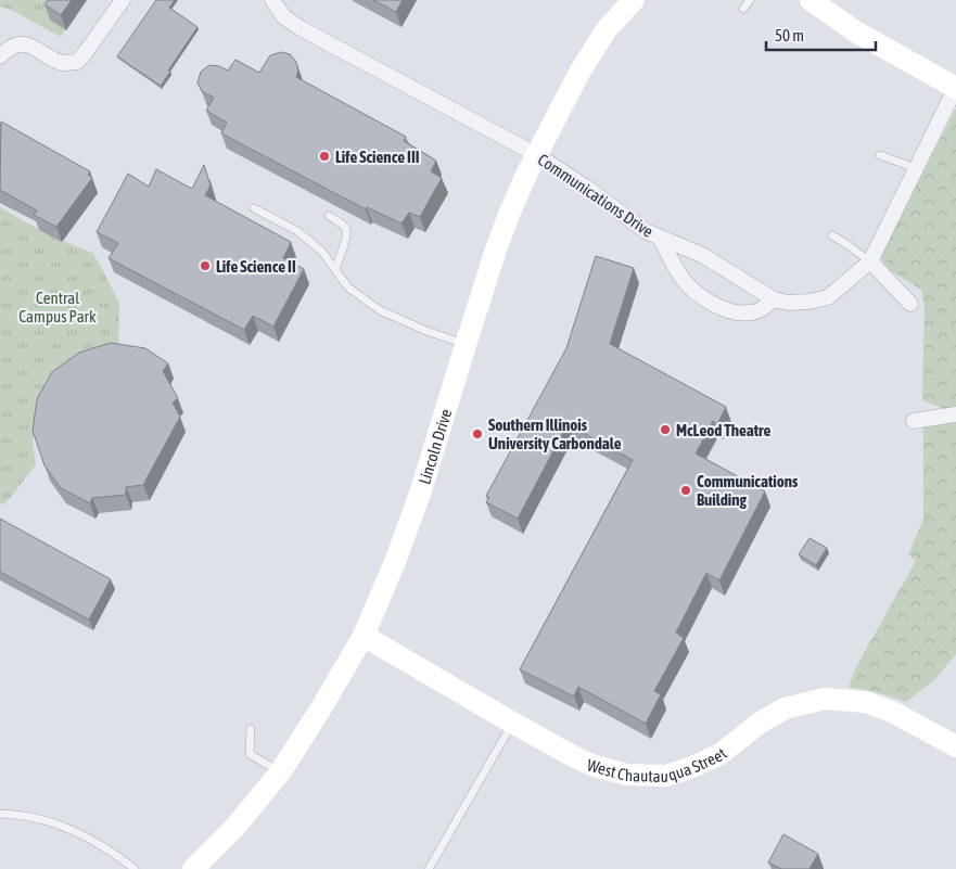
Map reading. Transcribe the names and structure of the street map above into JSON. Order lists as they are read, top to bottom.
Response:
{
  "streets": {
    "street": ["Communications Drive", "Lincoln Drive", "West Chautauqua Street"]
  },
  "crossings": [
    ["Communications Drive", "Lincoln Drive"],
    ["Lincoln Drive", "West Chautauqua Street"]
  ],
  "parks": ["Central Campus Park"],
  "places": [
    "Life Science III",
    "Life Science II",
    "McLeod Theatre",
    "Southern Illinois University Carbondale",
    "Communications Building"
  ],
  "scale_bar": "50 m"
}
